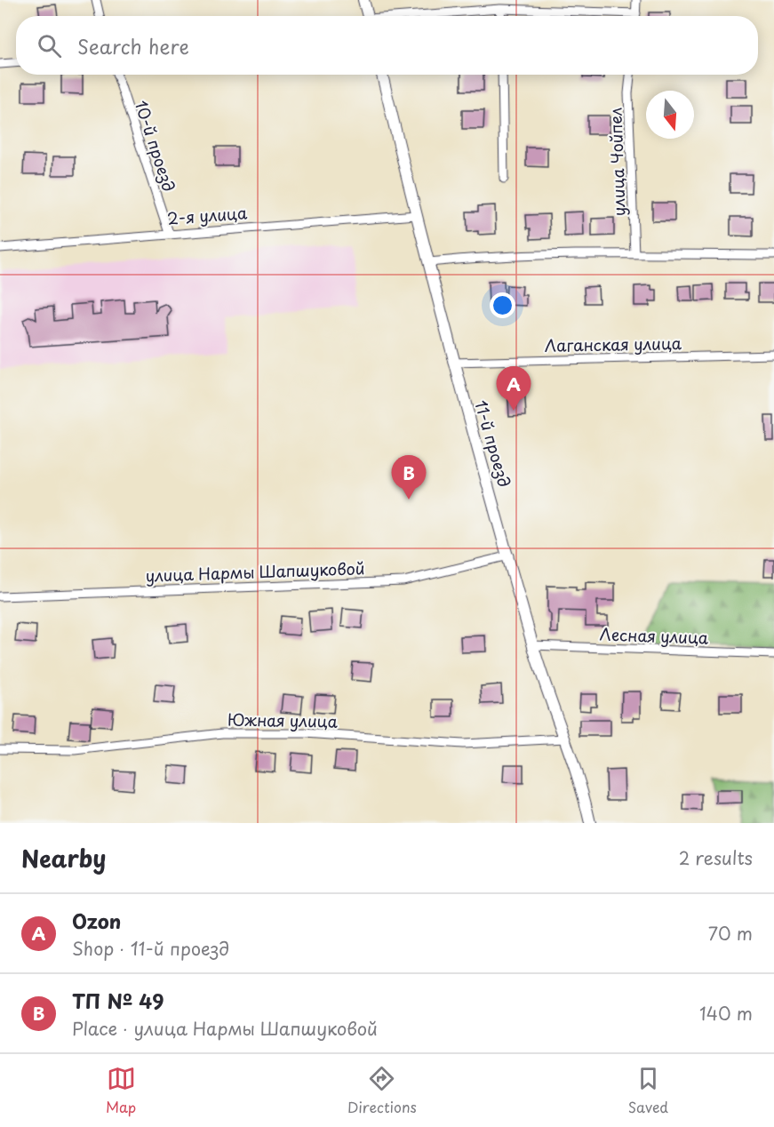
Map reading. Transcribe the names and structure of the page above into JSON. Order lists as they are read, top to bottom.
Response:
{
  "streets": {
    "street": [
      "10-й проезд",
      "улица Чойпел",
      "2-я улица",
      "Лаганская улица",
      "11-й проезд",
      "улица Нармы Шапшуковой",
      "Лесная улица",
      "Южная улица"
    ]
  },
  "crossings": [
    ["10-й проезд", "2-я улица"],
    ["2-я улица", "11-й проезд"],
    ["Лаганская улица", "11-й проезд"],
    ["11-й проезд", "улица Нармы Шапшуковой"],
    ["11-й проезд", "Лесная улица"],
    ["11-й проезд", "Южная улица"]
  ],
  "north": "bottom",
  "page": {
    "search": "Search here",
    "pins": ["A", "B"],
    "heading": ["Nearby", "2 results"],
    "list": [
      {
        "mark": "A",
        "name": "Ozon",
        "note": "Shop · 11-й проезд",
        "value": "70 m"
      },
      {
        "mark": "B",
        "name": "ТП № 49",
        "note": "Place · улица Нармы Шапшуковой",
        "value": "140 m"
      }
    ],
    "nav": ["Map", "Directions", "Saved"]
  }
}
